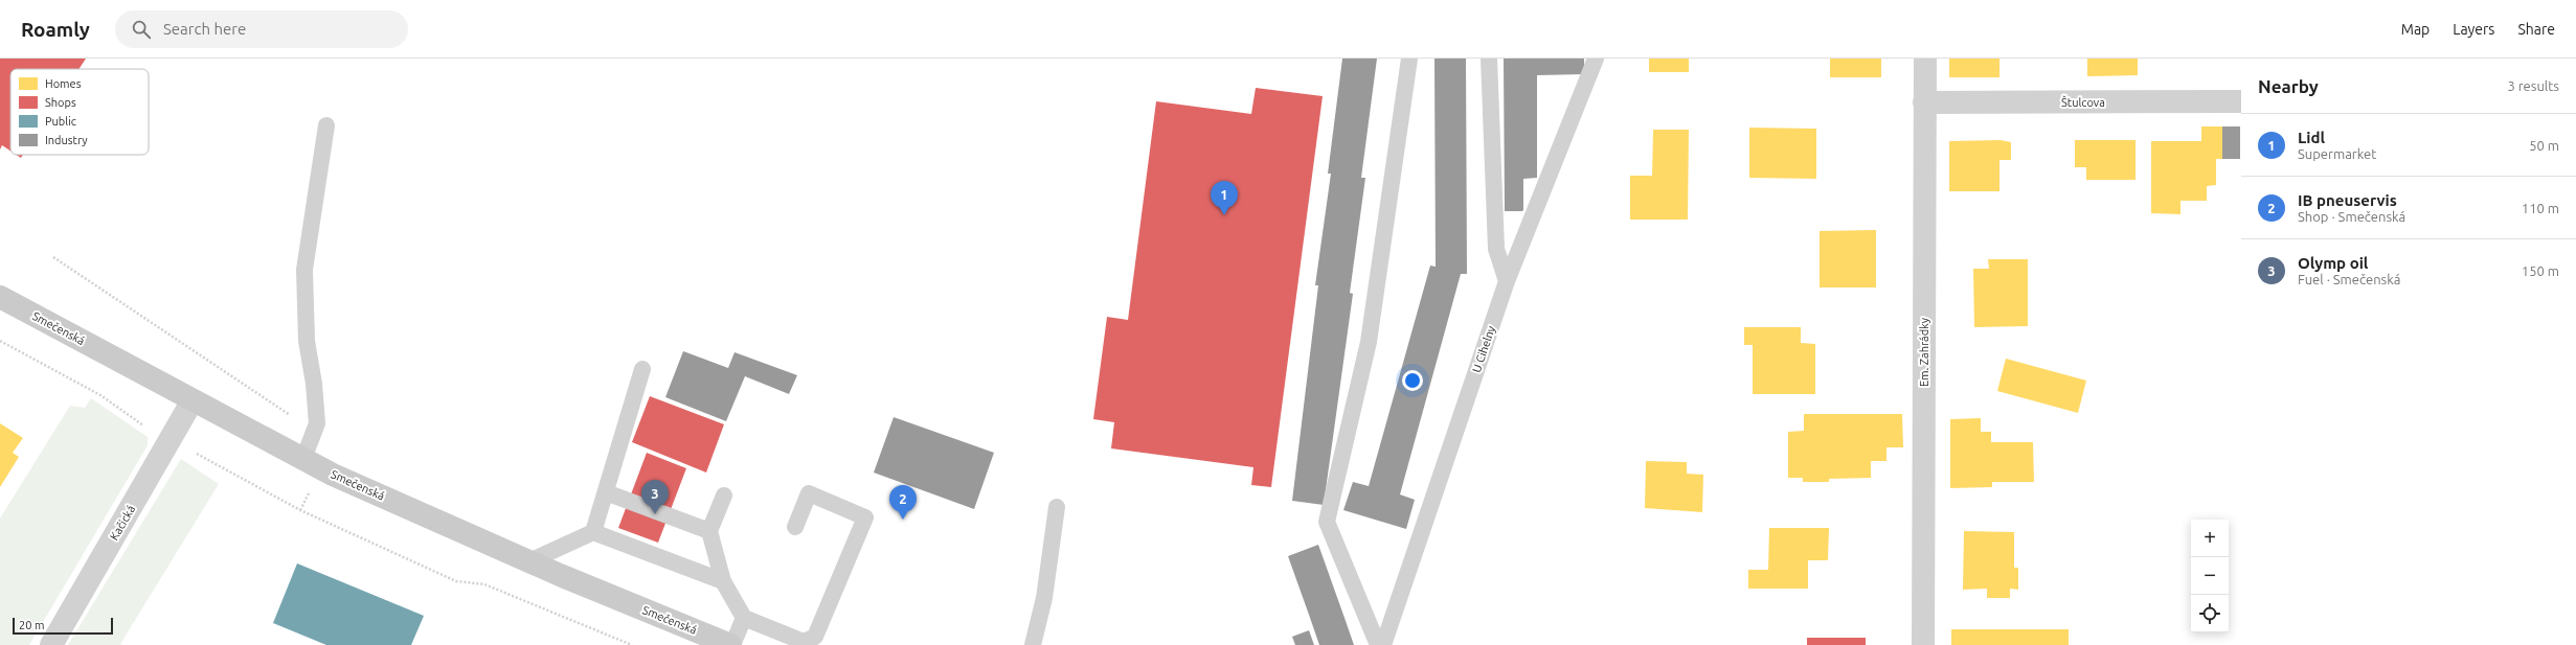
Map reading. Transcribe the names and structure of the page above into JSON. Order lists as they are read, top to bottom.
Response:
{
  "streets": {
    "street": [
      "Štulcova",
      "Smečenská",
      "Em. Zahrádky",
      "Kačická"
    ],
    "lane": ["U Cihelny"]
  },
  "crossings": [
    ["Štulcova", "Em. Zahrádky"],
    ["Smečenská", "Kačická"]
  ],
  "legend": [
    "Homes",
    "Shops",
    "Public",
    "Industry"
  ],
  "scale_bar": "20 m",
  "page": {
    "header": "Roamly",
    "search": "Search here",
    "nav": ["Map", "Layers", "Share"],
    "heading": ["Nearby", "3 results"],
    "list": [
      {
        "mark": "1",
        "name": "Lidl",
        "note": "Supermarket",
        "value": "50 m"
      },
      {
        "mark": "2",
        "name": "IB pneuservis",
        "note": "Shop · Smečenská",
        "value": "110 m"
      },
      {
        "mark": "3",
        "name": "Olymp oil",
        "note": "Fuel · Smečenská",
        "value": "150 m"
      }
    ],
    "pins": ["1", "3", "2"],
    "map_buttons": ["+", "−"],
    "scale": "20 m"
  }
}
